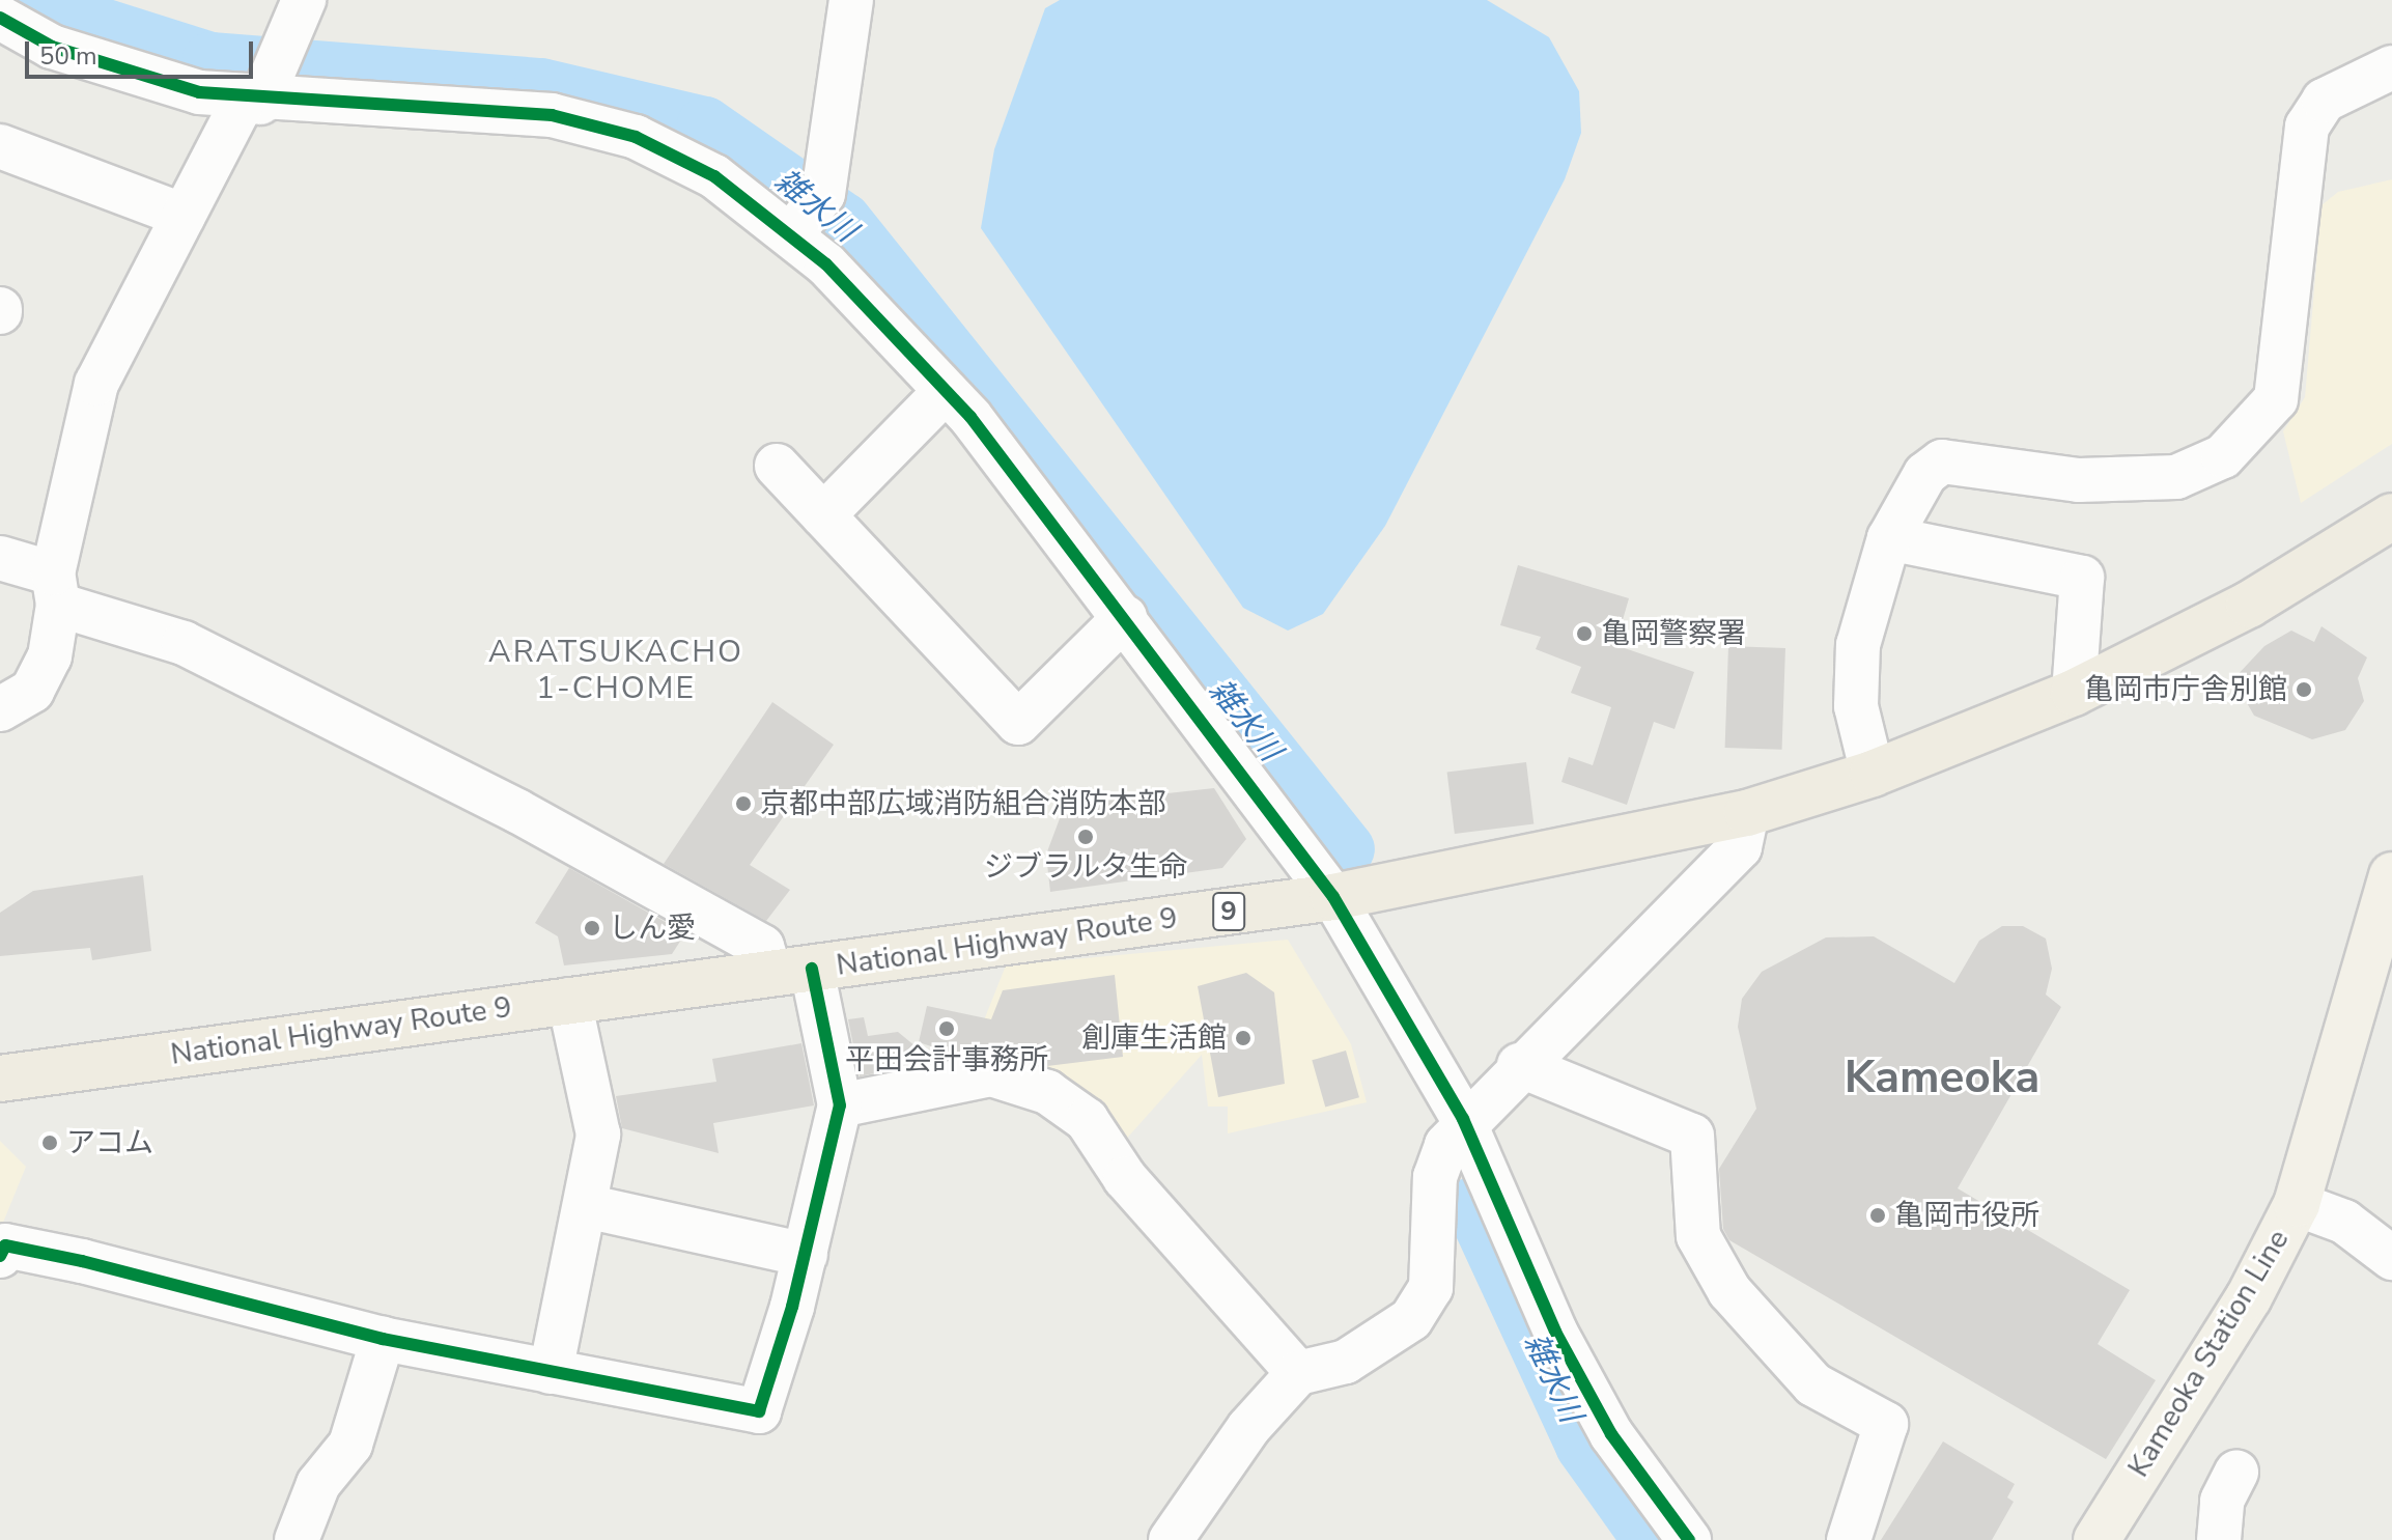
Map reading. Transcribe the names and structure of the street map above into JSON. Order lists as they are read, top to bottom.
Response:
{
  "streets": {
    "highway": ["9", "National Highway Route 9"],
    "main road": ["Kameoka Station Line"]
  },
  "districts": ["ARATSUKACHO 1-CHOME", "Kameoka"],
  "water": ["雑水川"],
  "places": [
    "亀岡警察署",
    "亀岡市庁舎別館",
    "京都中部広域消防組合消防本部",
    "ジブラルタ生命",
    "しん愛",
    "平田会計事務所",
    "創庫生活館",
    "アコム",
    "亀岡市役所"
  ],
  "scale_bar": "50 m"
}
